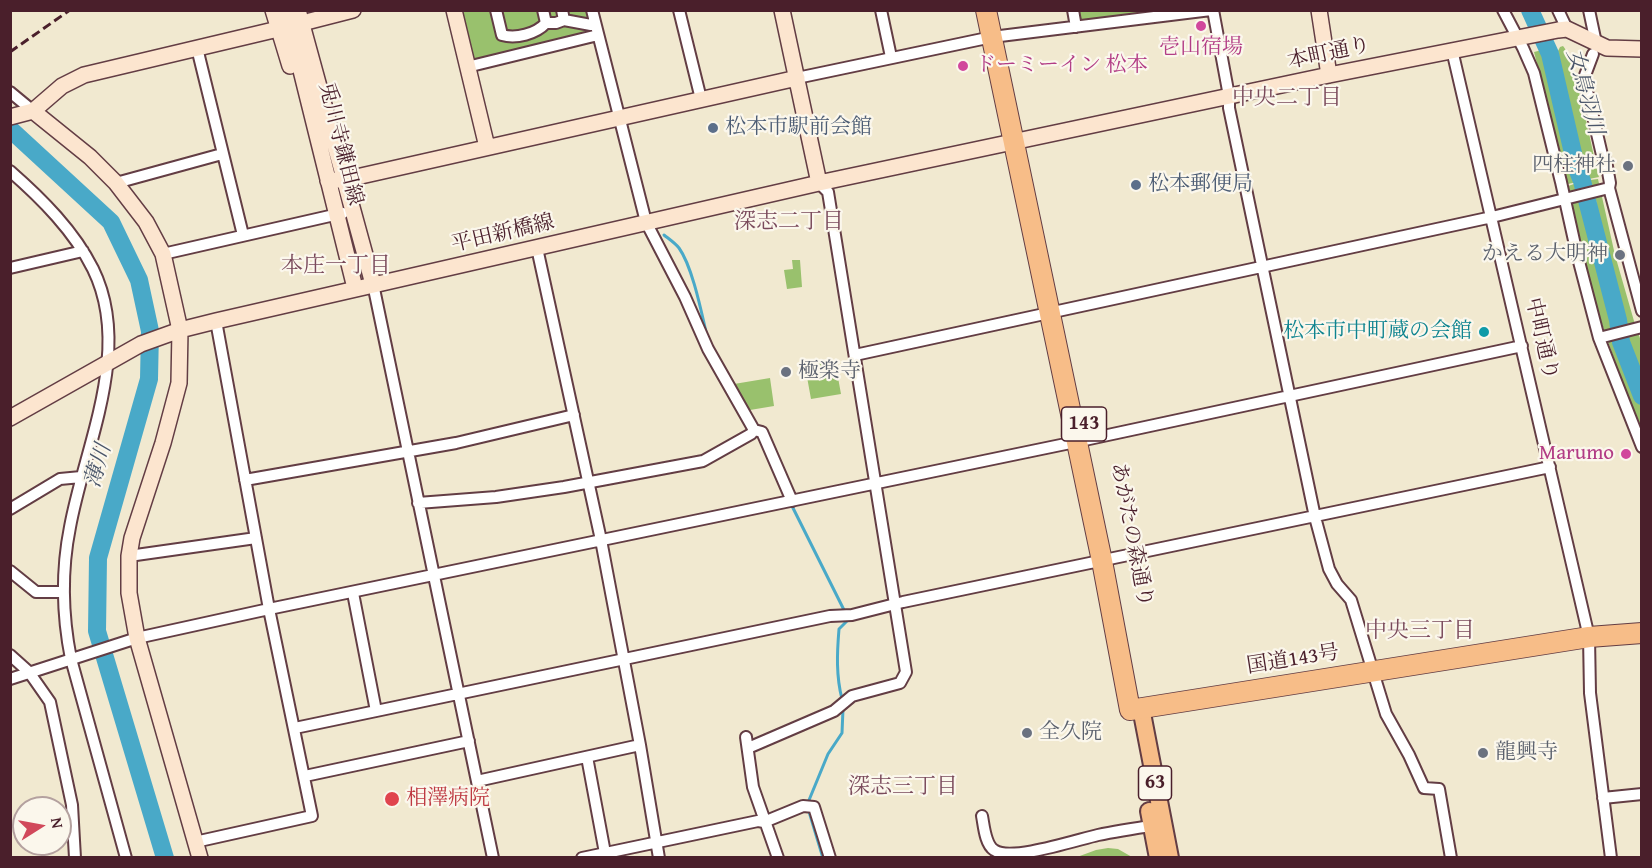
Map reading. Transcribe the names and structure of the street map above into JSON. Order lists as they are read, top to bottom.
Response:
{
  "streets": {
    "highway": ["143", "あがたの森通り", "国道143号"],
    "main road": ["63"],
    "street": [
      "本町通り",
      "兎川寺鎌田線",
      "平田新橋線",
      "中町通り"
    ]
  },
  "crossings": [
    ["本町通り", "平田新橋線"],
    ["本町通り", "中町通り"],
    ["本町通り", "あがたの森通り"],
    ["兎川寺鎌田線", "平田新橋線"],
    ["平田新橋線", "あがたの森通り"],
    ["中町通り", "国道143号"],
    ["あがたの森通り", "国道143号"]
  ],
  "districts": [
    "中央二丁目",
    "深志二丁目",
    "本庄一丁目",
    "中央三丁目",
    "深志三丁目"
  ],
  "water": ["女鳥羽川", "薄川"],
  "places": [
    "壱山宿場",
    "ドーミーイン 松本",
    "松本市駅前会館",
    "四柱神社",
    "松本郵便局",
    "かえる大明神",
    "松本市中町蔵の会館",
    "極楽寺",
    "Marumo",
    "全久院",
    "龍興寺",
    "相澤病院"
  ],
  "north": "right"
}
